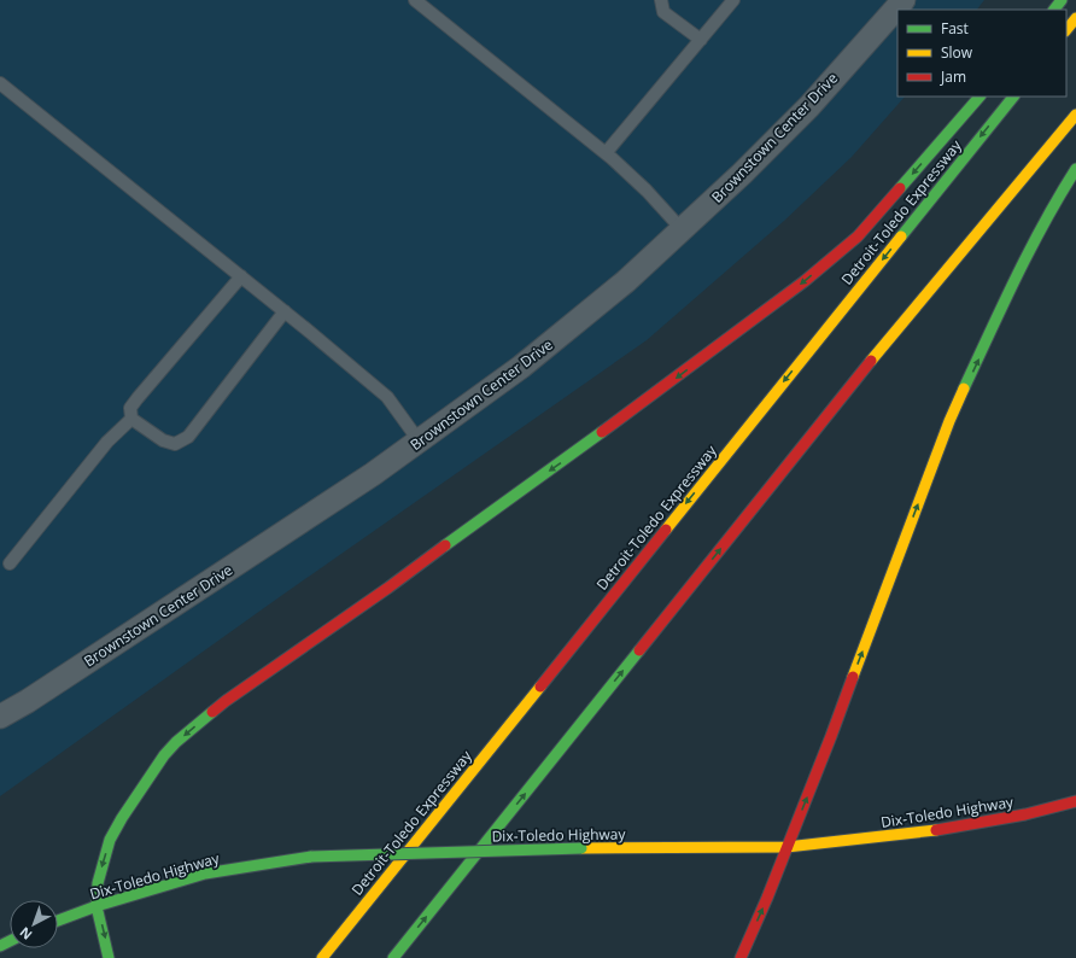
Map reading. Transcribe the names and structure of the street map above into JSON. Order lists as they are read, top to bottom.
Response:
{
  "streets": {
    "main road": ["Detroit-Toledo Expressway", "Dix-Toledo Highway"],
    "street": ["Brownstown Center Drive"]
  },
  "legend": ["Fast", "Slow", "Jam"],
  "north": "bottom left"
}
